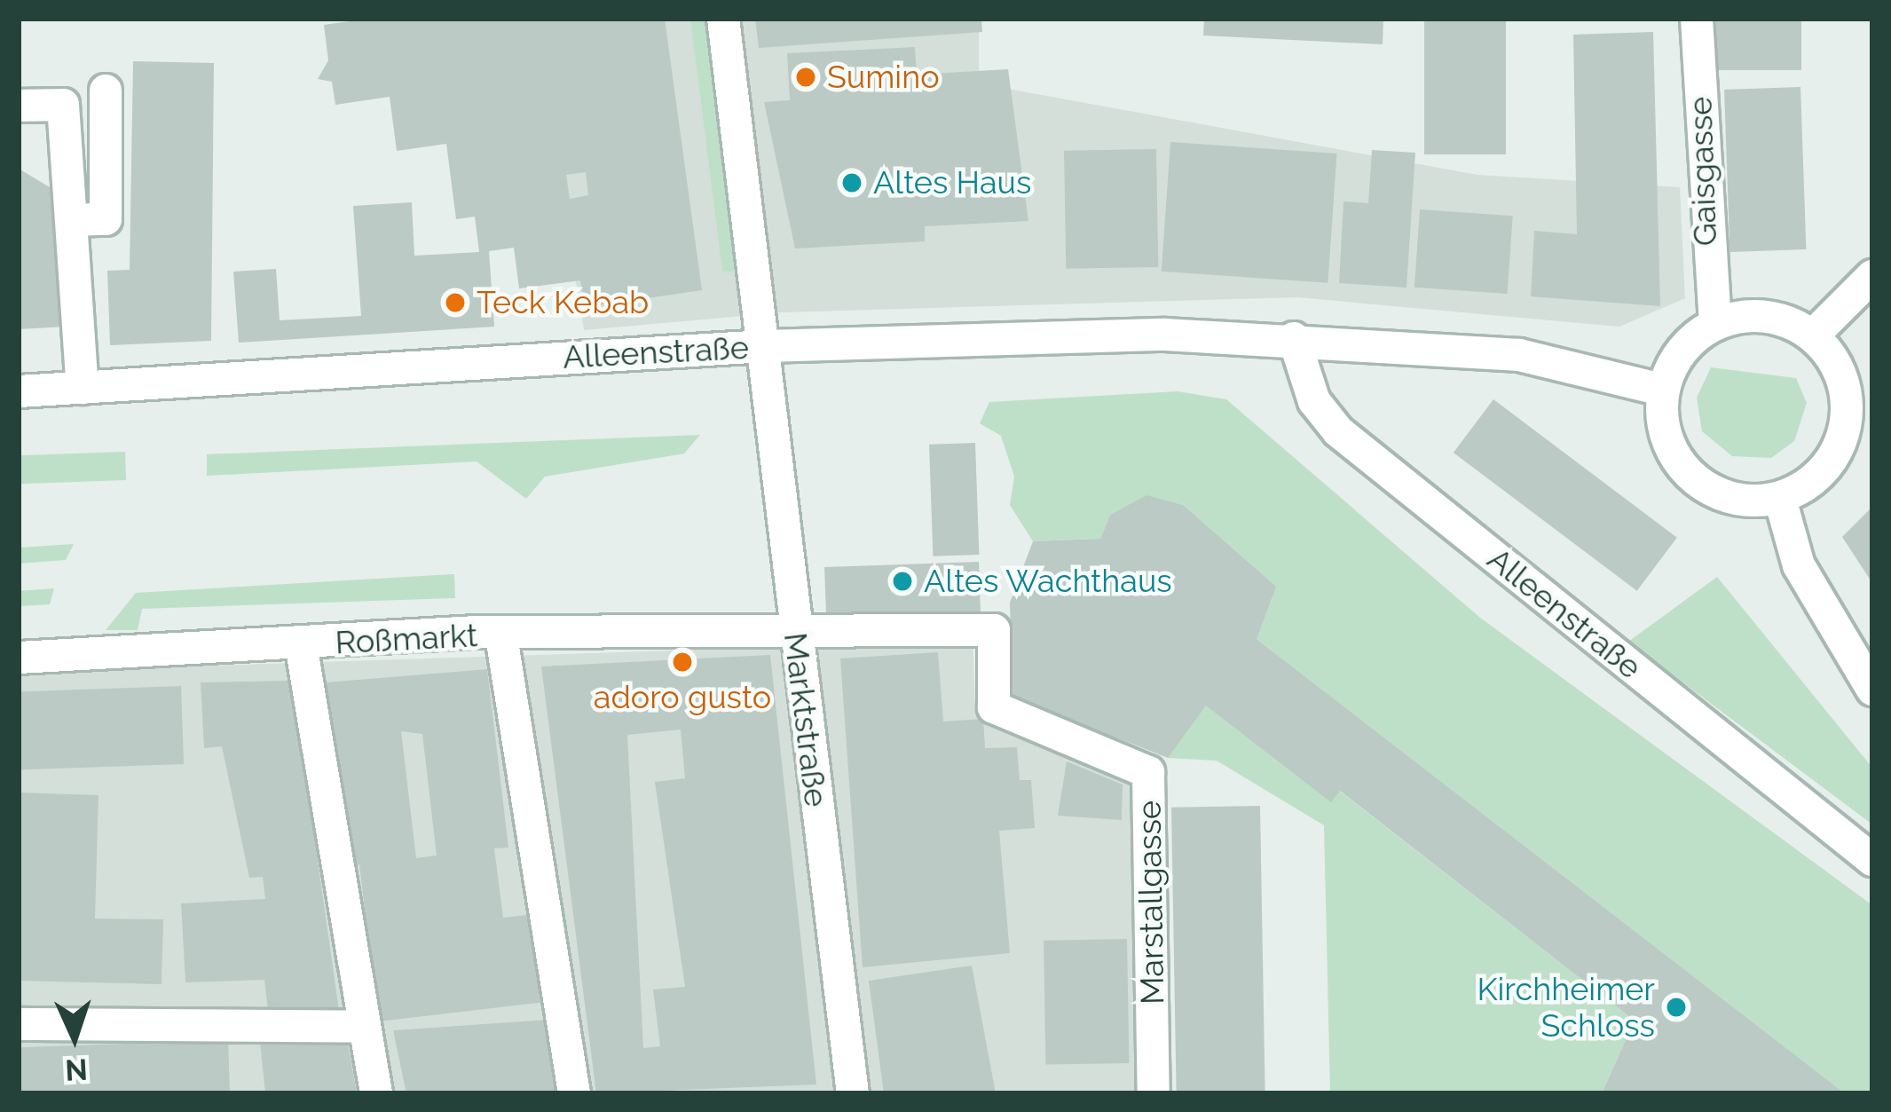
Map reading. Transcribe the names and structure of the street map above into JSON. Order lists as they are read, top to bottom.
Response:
{
  "streets": {
    "street": [
      "Gaisgasse",
      "Alleenstraße",
      "Roßmarkt",
      "Marktstraße",
      "Marstallgasse"
    ]
  },
  "crossings": [
    ["Gaisgasse", "Alleenstraße"],
    ["Alleenstraße", "Marktstraße"],
    ["Roßmarkt", "Marktstraße"],
    ["Roßmarkt", "Marstallgasse"],
    ["Marktstraße", "Marstallgasse"]
  ],
  "places": [
    "Sumino",
    "Altes Haus",
    "Teck Kebab",
    "Altes Wachthaus",
    "adoro gusto",
    "Kirchheimer Schloss"
  ],
  "north": "bottom"
}
